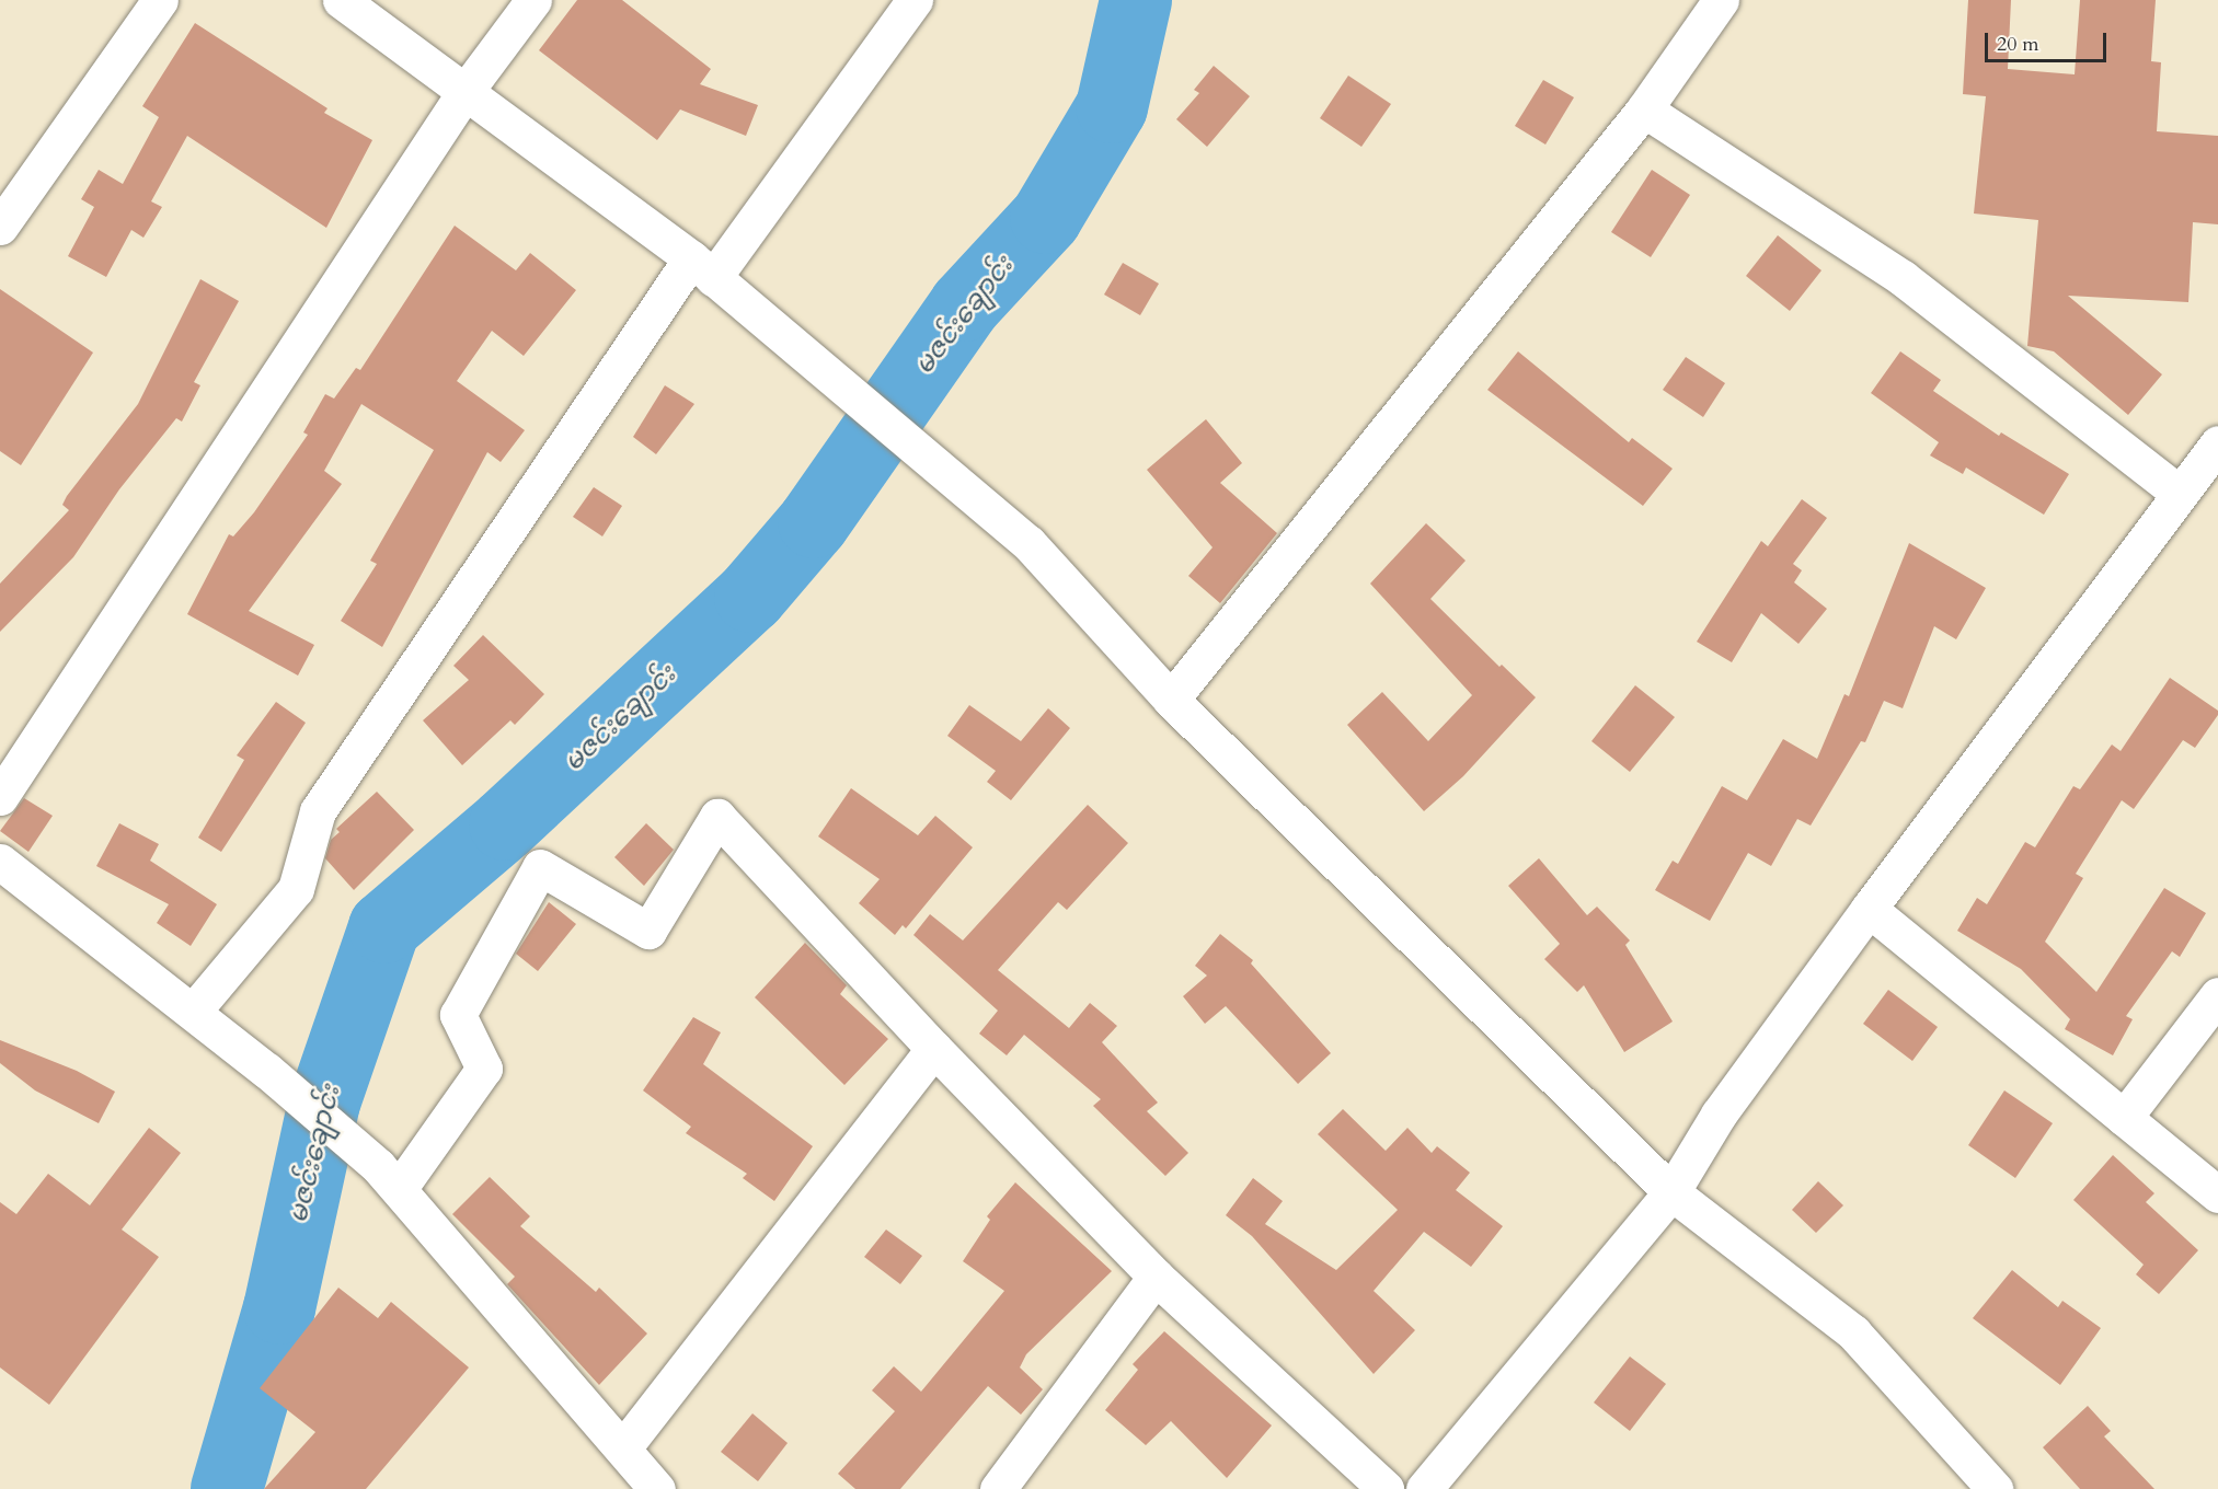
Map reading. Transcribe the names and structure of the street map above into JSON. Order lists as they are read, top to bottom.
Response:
{
  "water": ["မဇင်းချောင်း"],
  "scale_bar": "20 m"
}
